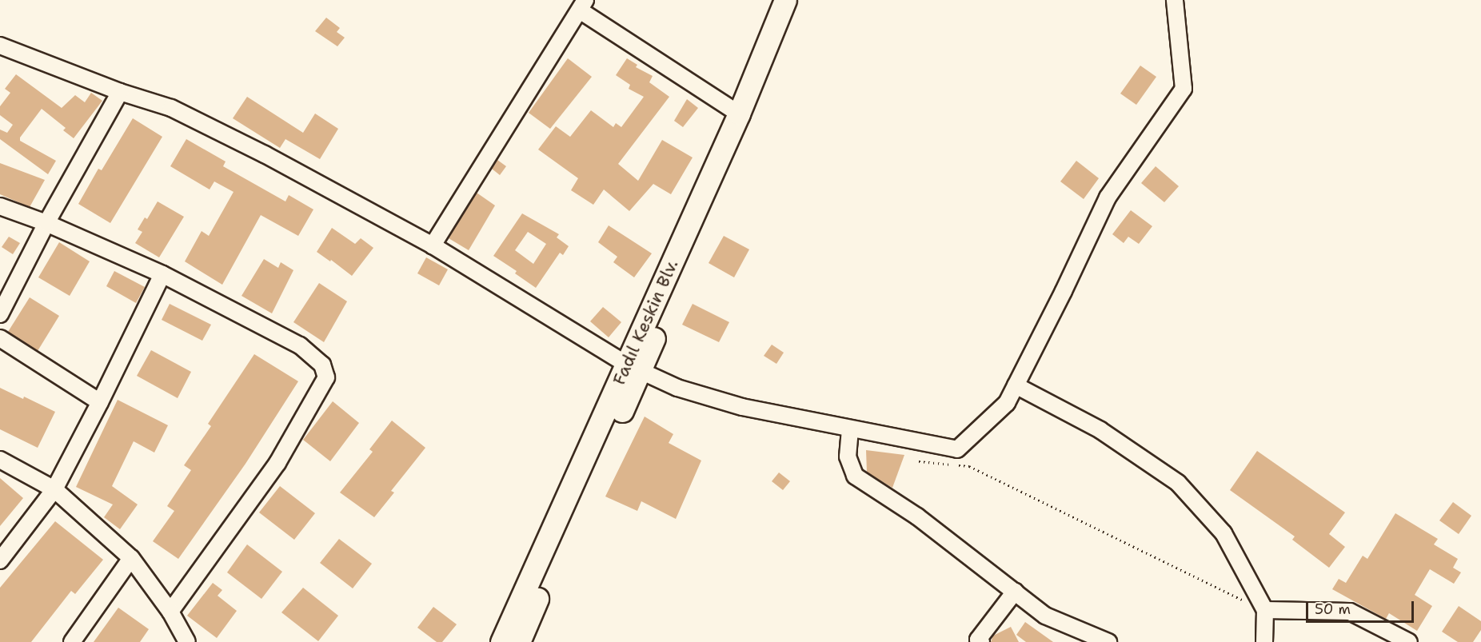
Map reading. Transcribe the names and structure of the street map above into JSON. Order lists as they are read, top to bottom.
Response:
{
  "streets": {
    "street": ["Fadıl Keskin Blv."]
  },
  "scale_bar": "50 m"
}
